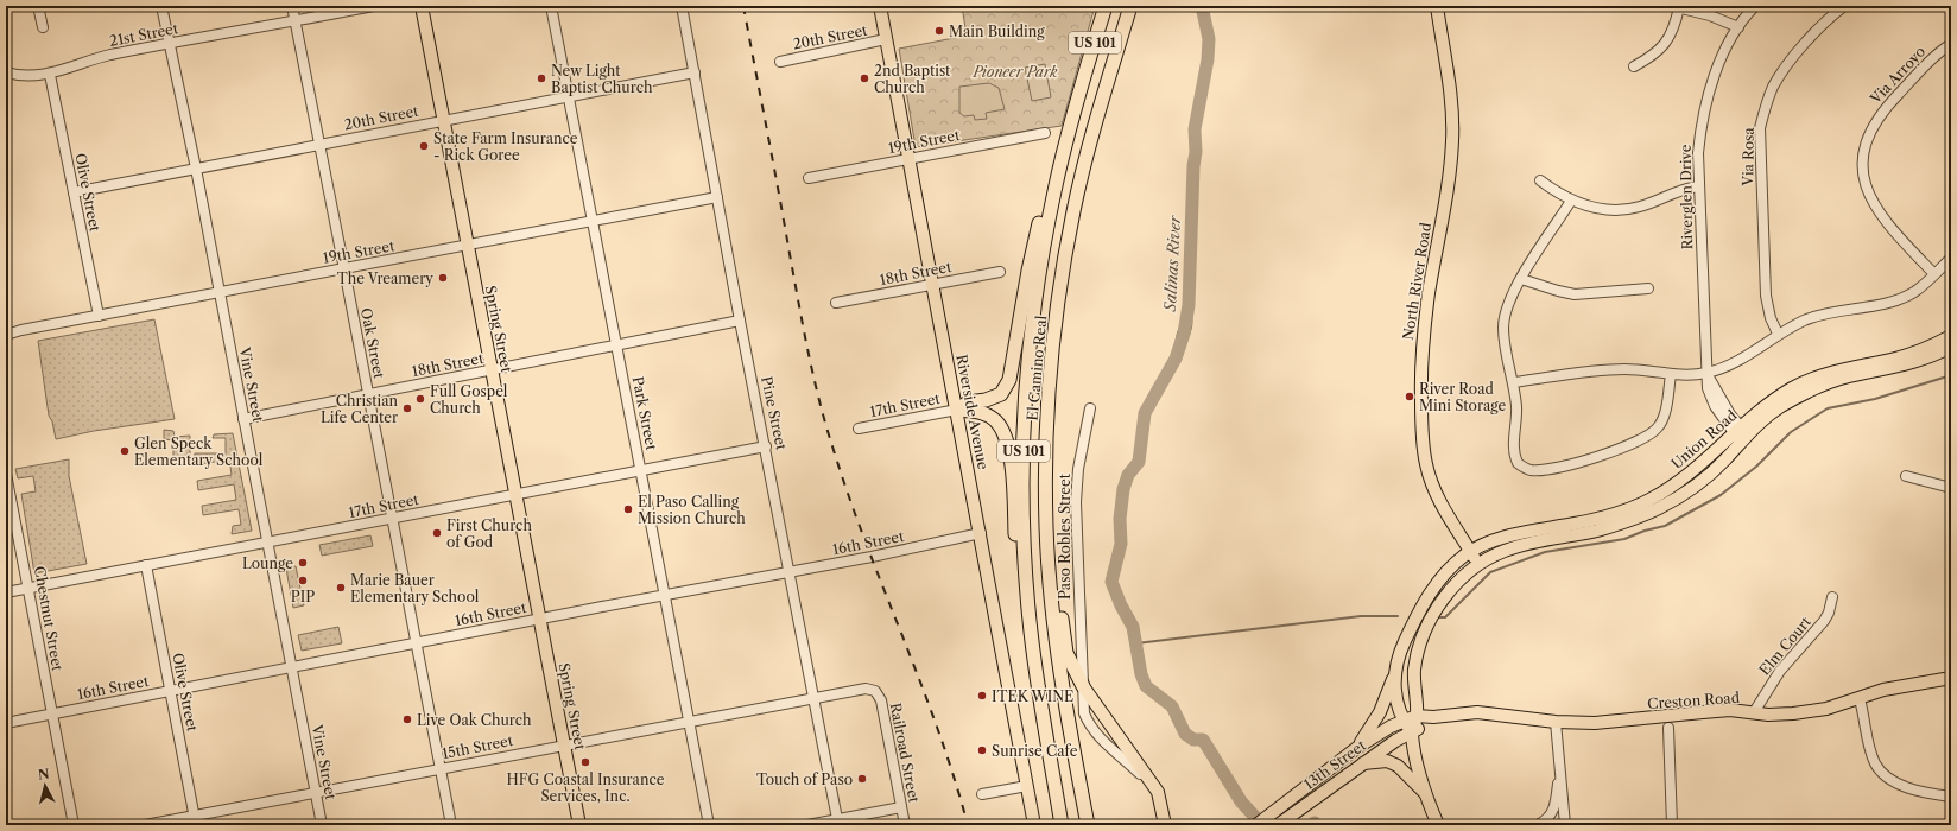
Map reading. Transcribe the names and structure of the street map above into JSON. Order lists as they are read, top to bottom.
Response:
{
  "streets": {
    "highway": ["US 101", "El Camino Real"],
    "main road": [
      "North River Road",
      "Spring Street",
      "Riverside Avenue",
      "Union Road",
      "Paso Robles Street",
      "Creston Road",
      "13th Street"
    ],
    "street": [
      "21st Street",
      "20th Street",
      "Via Arroyo",
      "19th Street",
      "Via Rosa",
      "Olive Street",
      "Riverglen Drive",
      "18th Street",
      "Oak Street",
      "Vine Street",
      "17th Street",
      "Park Street",
      "Pine Street",
      "16th Street",
      "Chestnut Street",
      "Elm Court",
      "15th Street",
      "Railroad Street"
    ]
  },
  "crossings": [
    ["21st Street", "Olive Street"],
    ["21st Street", "Oak Street"],
    ["21st Street", "Vine Street"],
    ["20th Street", "Olive Street"],
    ["20th Street", "Spring Street"],
    ["20th Street", "Oak Street"],
    ["20th Street", "Vine Street"],
    ["20th Street", "Riverside Avenue"],
    ["20th Street", "Park Street"],
    ["20th Street", "Pine Street"],
    ["19th Street", "Olive Street"],
    ["19th Street", "Spring Street"],
    ["19th Street", "Oak Street"],
    ["19th Street", "Vine Street"],
    ["19th Street", "Riverside Avenue"],
    ["19th Street", "Park Street"],
    ["19th Street", "Pine Street"],
    ["Olive Street", "17th Street"],
    ["Olive Street", "16th Street"],
    ["Olive Street", "15th Street"],
    ["Riverglen Drive", "Union Road"],
    ["18th Street", "Spring Street"],
    ["18th Street", "Oak Street"],
    ["18th Street", "Vine Street"],
    ["18th Street", "Riverside Avenue"],
    ["18th Street", "Park Street"],
    ["18th Street", "Pine Street"],
    ["North River Road", "Union Road"],
    ["Spring Street", "17th Street"],
    ["Spring Street", "16th Street"],
    ["Spring Street", "15th Street"],
    ["Oak Street", "17th Street"],
    ["Oak Street", "16th Street"],
    ["Oak Street", "15th Street"],
    ["Vine Street", "17th Street"],
    ["Vine Street", "16th Street"],
    ["Vine Street", "15th Street"],
    ["17th Street", "Riverside Avenue"],
    ["17th Street", "Park Street"],
    ["17th Street", "Pine Street"],
    ["17th Street", "Chestnut Street"],
    ["Riverside Avenue", "16th Street"],
    ["Park Street", "16th Street"],
    ["Park Street", "15th Street"],
    ["Pine Street", "16th Street"],
    ["Pine Street", "15th Street"],
    ["16th Street", "Chestnut Street"],
    ["Elm Court", "Creston Road"],
    ["Creston Road", "13th Street"],
    ["15th Street", "Railroad Street"]
  ],
  "water": ["Salinas River"],
  "parks": ["Pioneer Park"],
  "places": [
    "Main Building",
    "New Light Baptist Church",
    "2nd Baptist Church",
    "State Farm Insurance - Rick Goree",
    "The Vreamery",
    "River Road Mini Storage",
    "Full Gospel Church",
    "Christian Life Center",
    "Glen Speck Elementary School",
    "El Paso Calling Mission Church",
    "First Church of God",
    "Lounge",
    "PIP",
    "Marie Bauer Elementary School",
    "ITEK WINE",
    "Live Oak Church",
    "Sunrise Cafe",
    "HFG Coastal Insurance Services, Inc.",
    "Touch of Paso"
  ],
  "north": "top"
}
